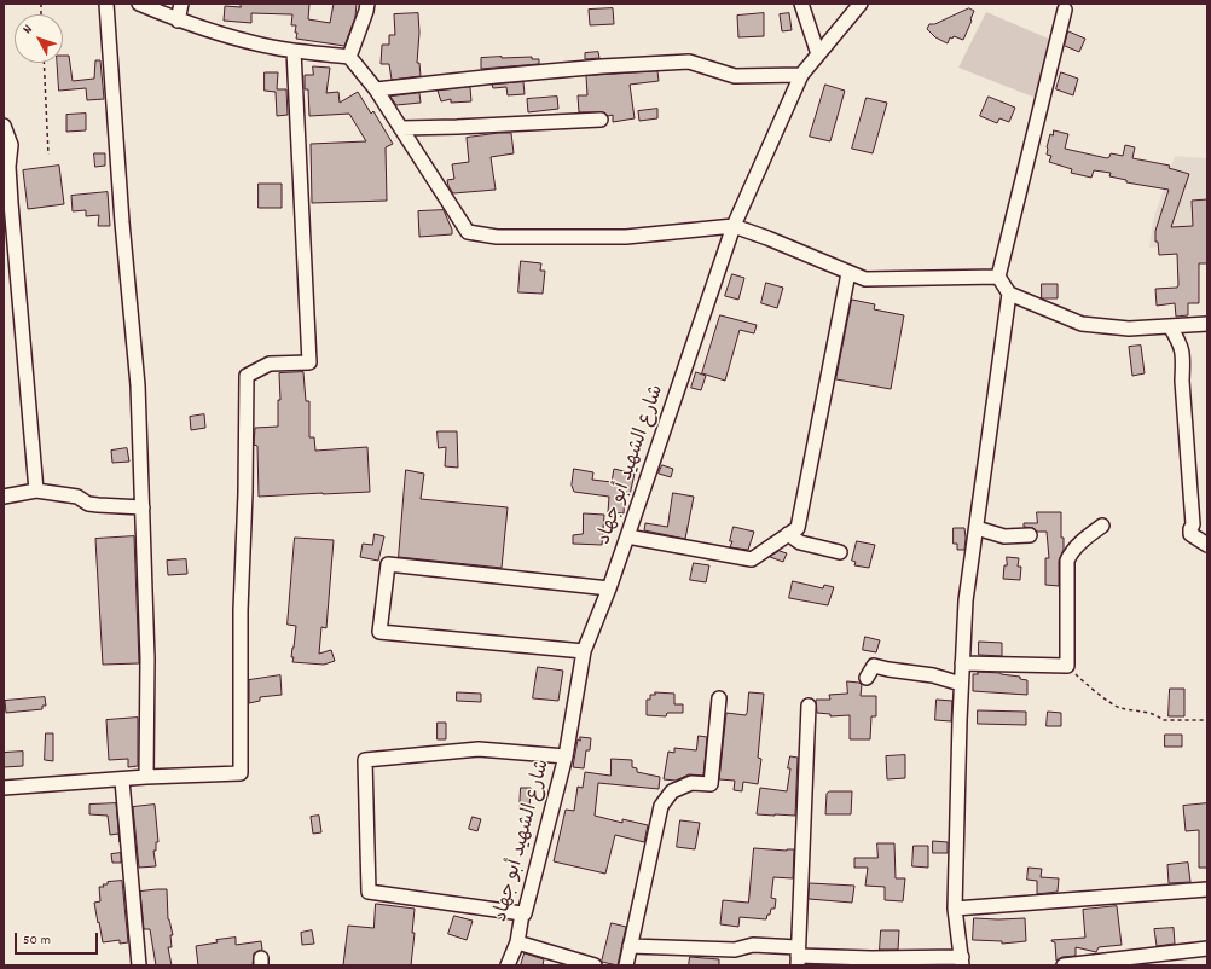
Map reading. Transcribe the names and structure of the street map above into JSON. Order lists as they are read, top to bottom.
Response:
{
  "streets": {
    "street": ["شارع الشهيد أبو جهاد"]
  },
  "scale_bar": "50 m",
  "north": "top left"
}
